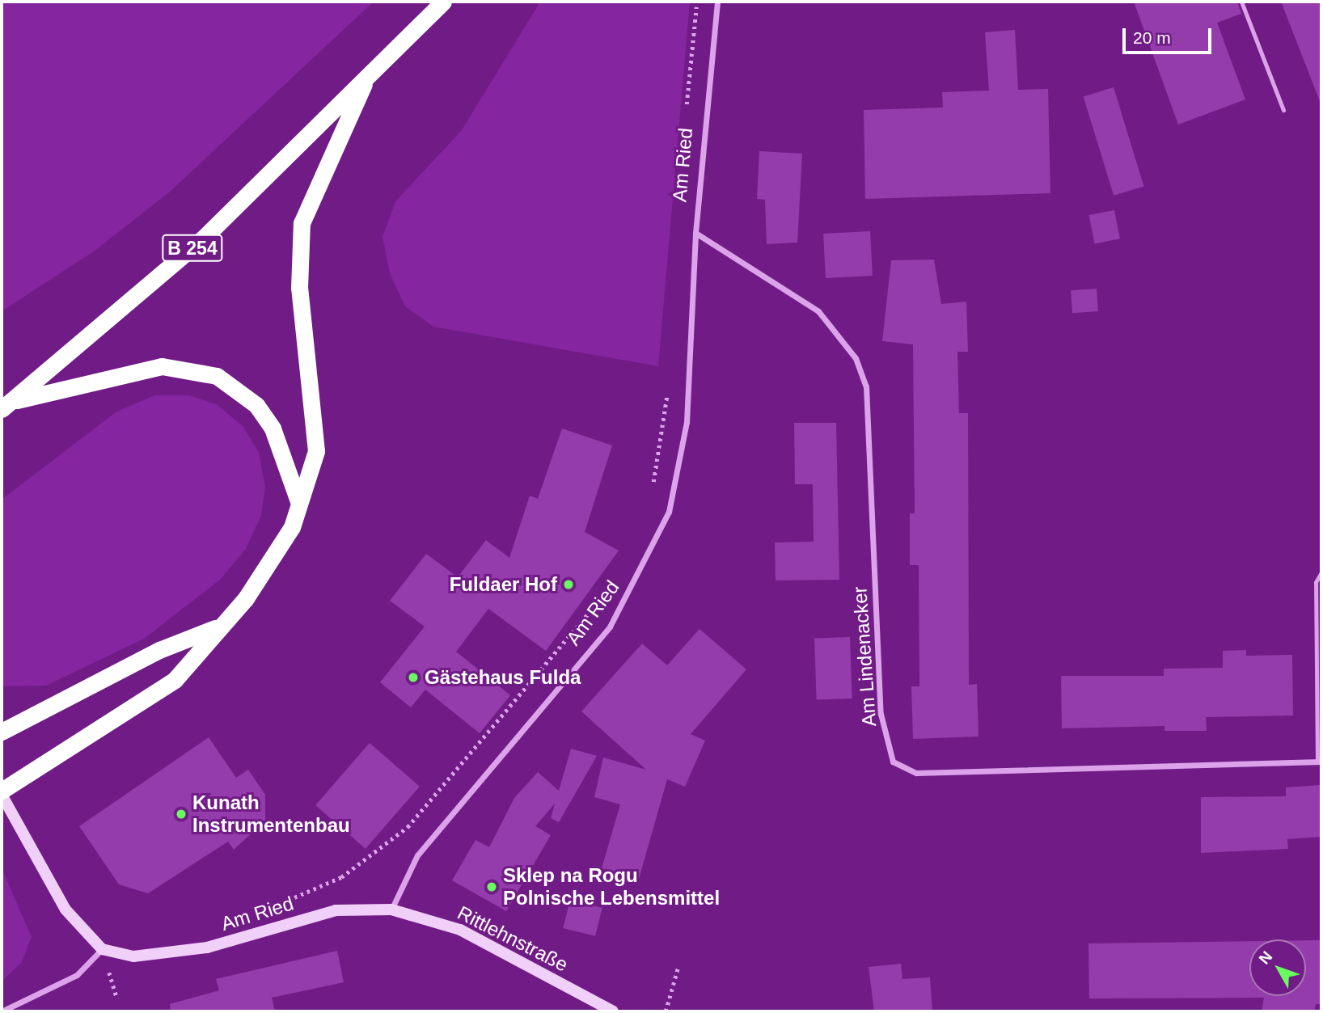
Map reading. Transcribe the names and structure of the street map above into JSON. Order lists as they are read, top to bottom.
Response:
{
  "streets": {
    "highway": ["B 254"],
    "street": ["Am Ried", "Am Lindenacker", "Rittlehnstraße"]
  },
  "crossings": [
    ["Am Ried", "Am Lindenacker"],
    ["Am Ried", "Rittlehnstraße"]
  ],
  "places": [
    "Fuldaer Hof",
    "Gästehaus Fulda",
    "Kunath Instrumentenbau",
    "Sklep na Rogu Polnische Lebensmittel"
  ],
  "scale_bar": "20 m",
  "north": "top left"
}
